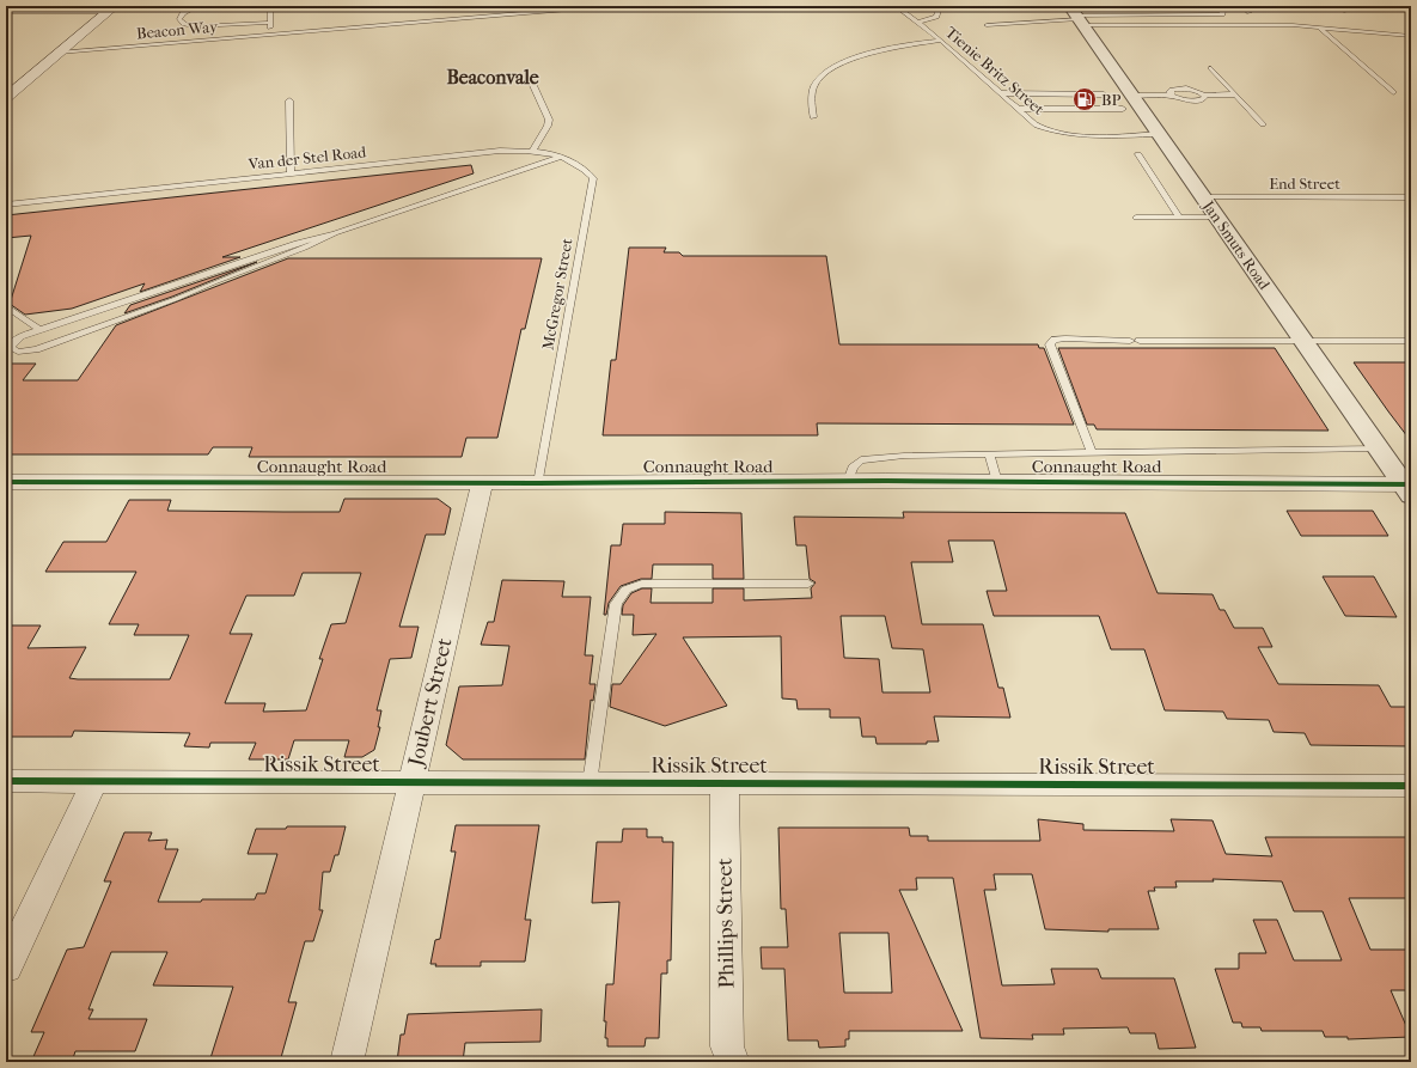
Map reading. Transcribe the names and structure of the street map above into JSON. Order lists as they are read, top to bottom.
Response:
{
  "streets": {
    "street": [
      "Jan Smuts Road",
      "Connaught Road",
      "Joubert Street",
      "Rissik Street",
      "Phillips Street"
    ],
    "lane": [
      "Beacon Way",
      "Tienie Britz Street",
      "Van der Stel Road",
      "End Street",
      "McGregor Street"
    ]
  },
  "crossings": [
    ["Tienie Britz Street", "Jan Smuts Road"],
    ["Van der Stel Road", "McGregor Street"],
    ["End Street", "Jan Smuts Road"],
    ["Jan Smuts Road", "Connaught Road"],
    ["McGregor Street", "Connaught Road"],
    ["Connaught Road", "Joubert Street"],
    ["Joubert Street", "Rissik Street"],
    ["Rissik Street", "Phillips Street"]
  ],
  "districts": ["Beaconvale"],
  "places": {
    "fuel station": ["BP"]
  }
}
